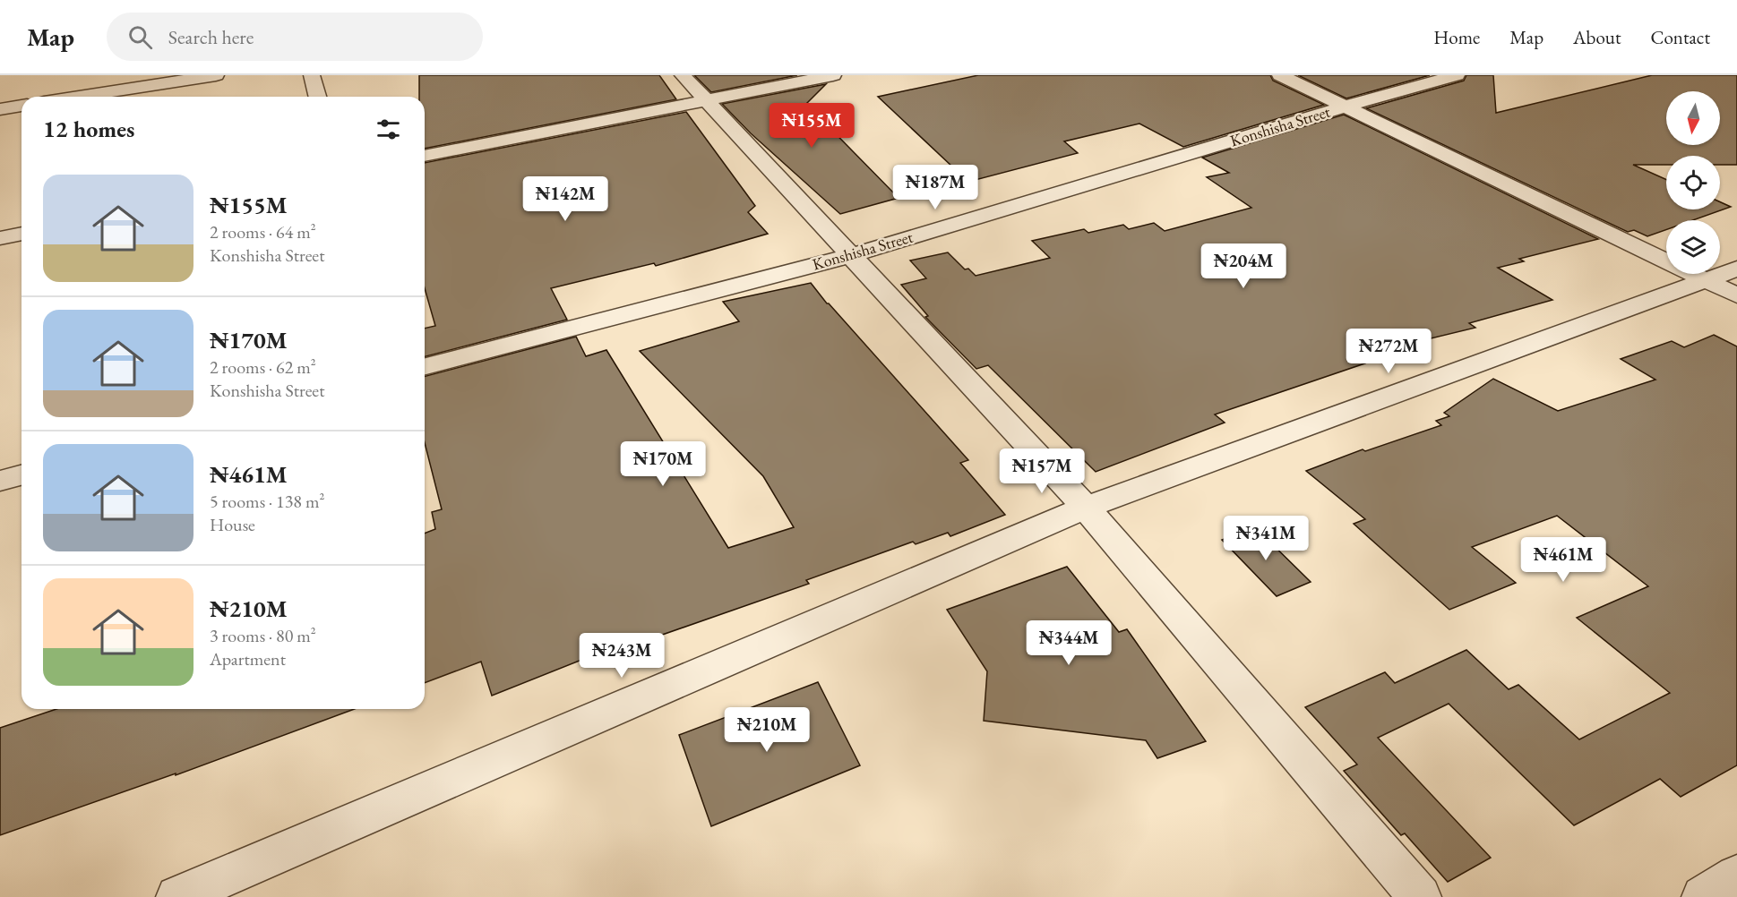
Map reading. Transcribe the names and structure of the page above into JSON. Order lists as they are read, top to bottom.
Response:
{
  "streets": {
    "street": ["Konshisha Street"]
  },
  "north": "bottom",
  "page": {
    "header": "Map",
    "search": "Search here",
    "nav": [
      "Home",
      "Map",
      "About",
      "Contact"
    ],
    "heading": "12 homes",
    "price": [
      "₦155M",
      "₦187M",
      "₦142M",
      "₦204M",
      "₦272M",
      "₦170M",
      "₦157M",
      "₦341M",
      "₦461M",
      "₦344M",
      "₦243M",
      "₦210M"
    ],
    "list": [
      {
        "name": "₦155M",
        "note": "2 rooms · 64 m² · Konshisha Street"
      },
      {
        "name": "₦170M",
        "note": "2 rooms · 62 m² · Konshisha Street"
      },
      {
        "name": "₦461M",
        "note": "5 rooms · 138 m² · House"
      },
      {
        "name": "₦210M",
        "note": "3 rooms · 80 m² · Apartment"
      }
    ]
  }
}
